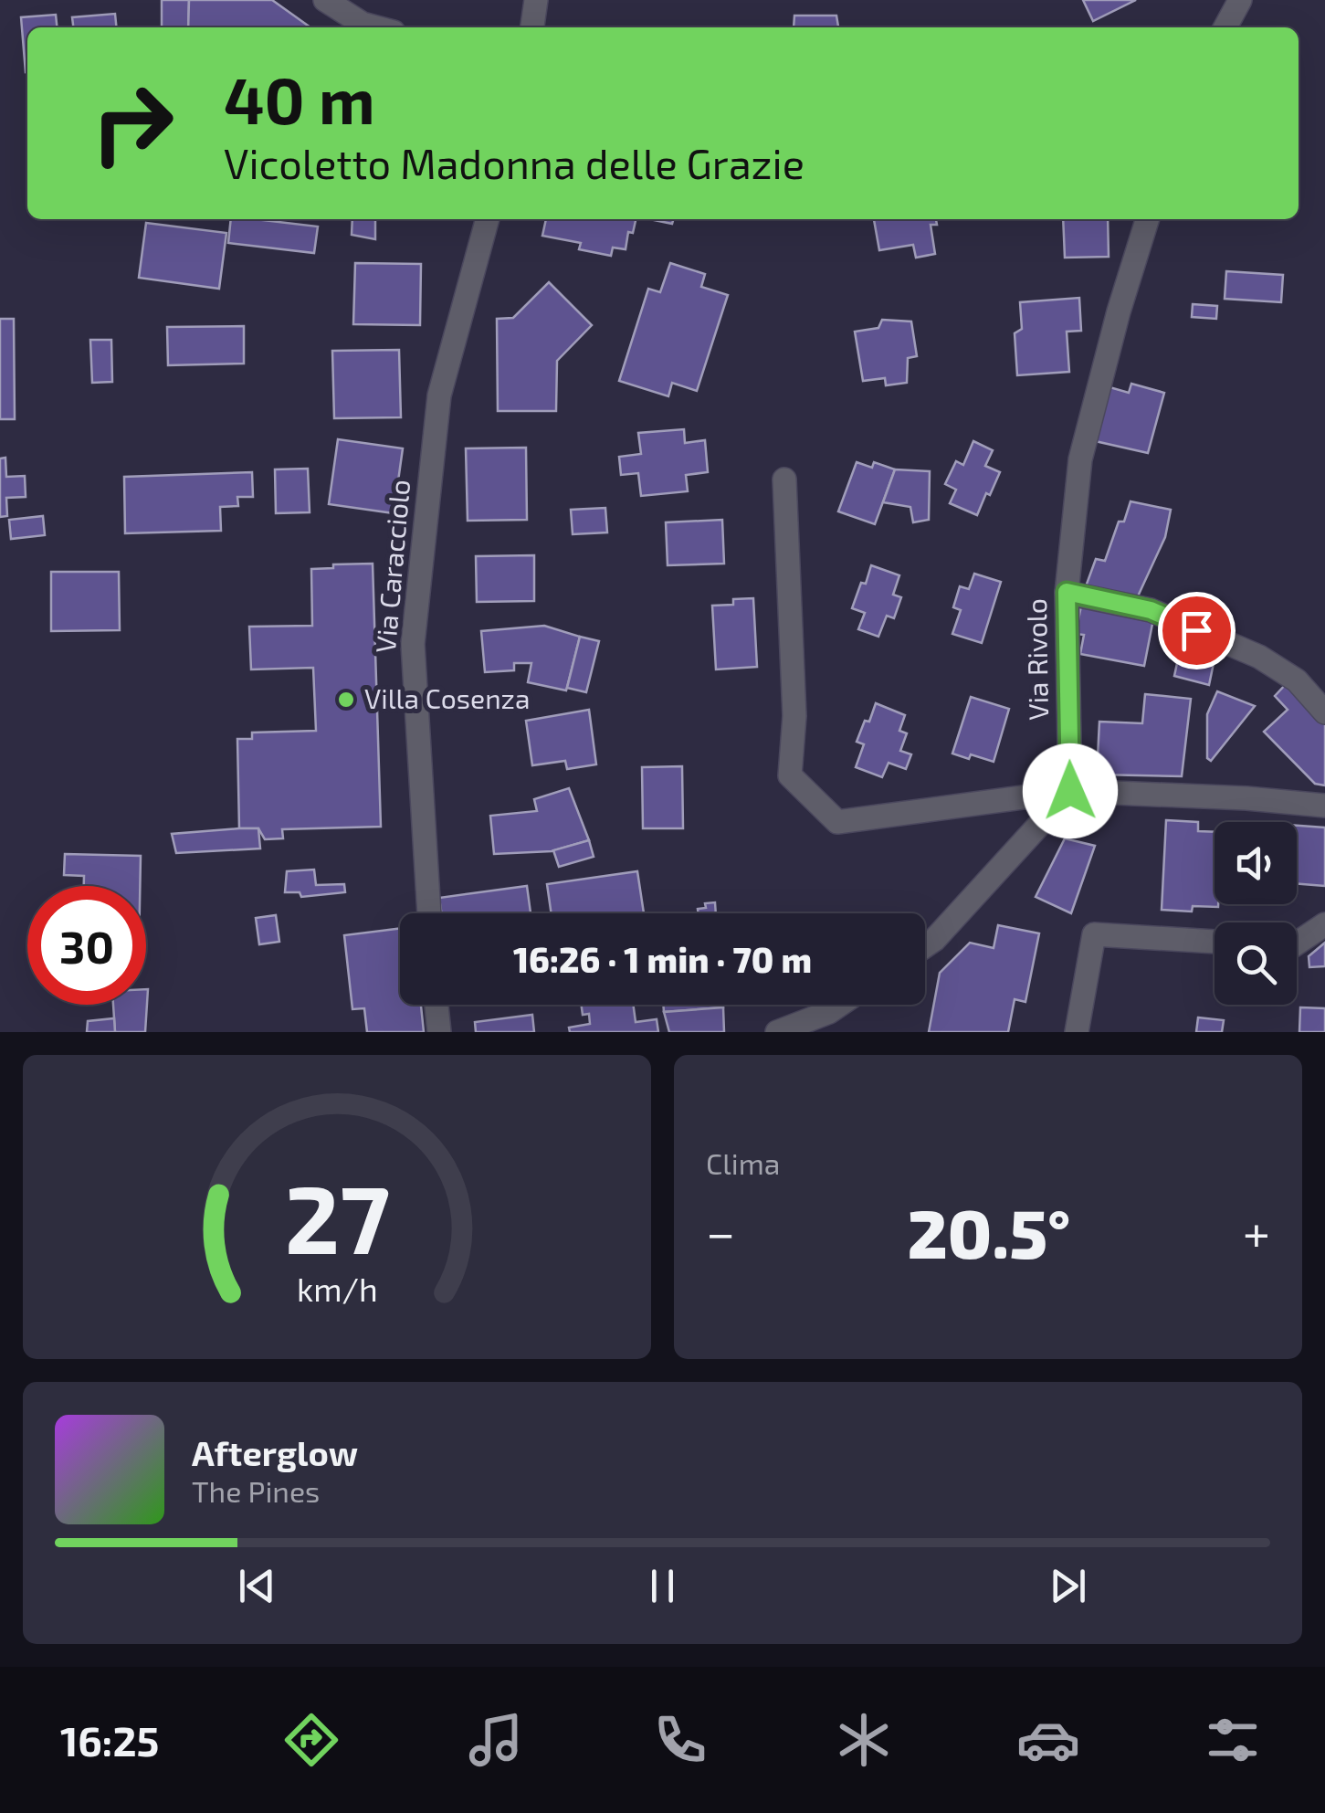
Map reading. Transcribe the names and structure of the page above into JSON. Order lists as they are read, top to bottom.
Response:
{
  "streets": {
    "street": ["Via Caracciolo", "Via Rivolo"]
  },
  "places": ["Villa Cosenza"],
  "page": {
    "turn": ["40 m", "Vicoletto Madonna delle Grazie"],
    "limit": "30",
    "trip": "16:26 · 1 min · 70 m",
    "tile": "Clima",
    "heat": ["−", "20.5°", "+"],
    "song": ["Afterglow", "The Pines"],
    "tabs": "16:25",
    "gauge": ["27", "km/h"]
  }
}
